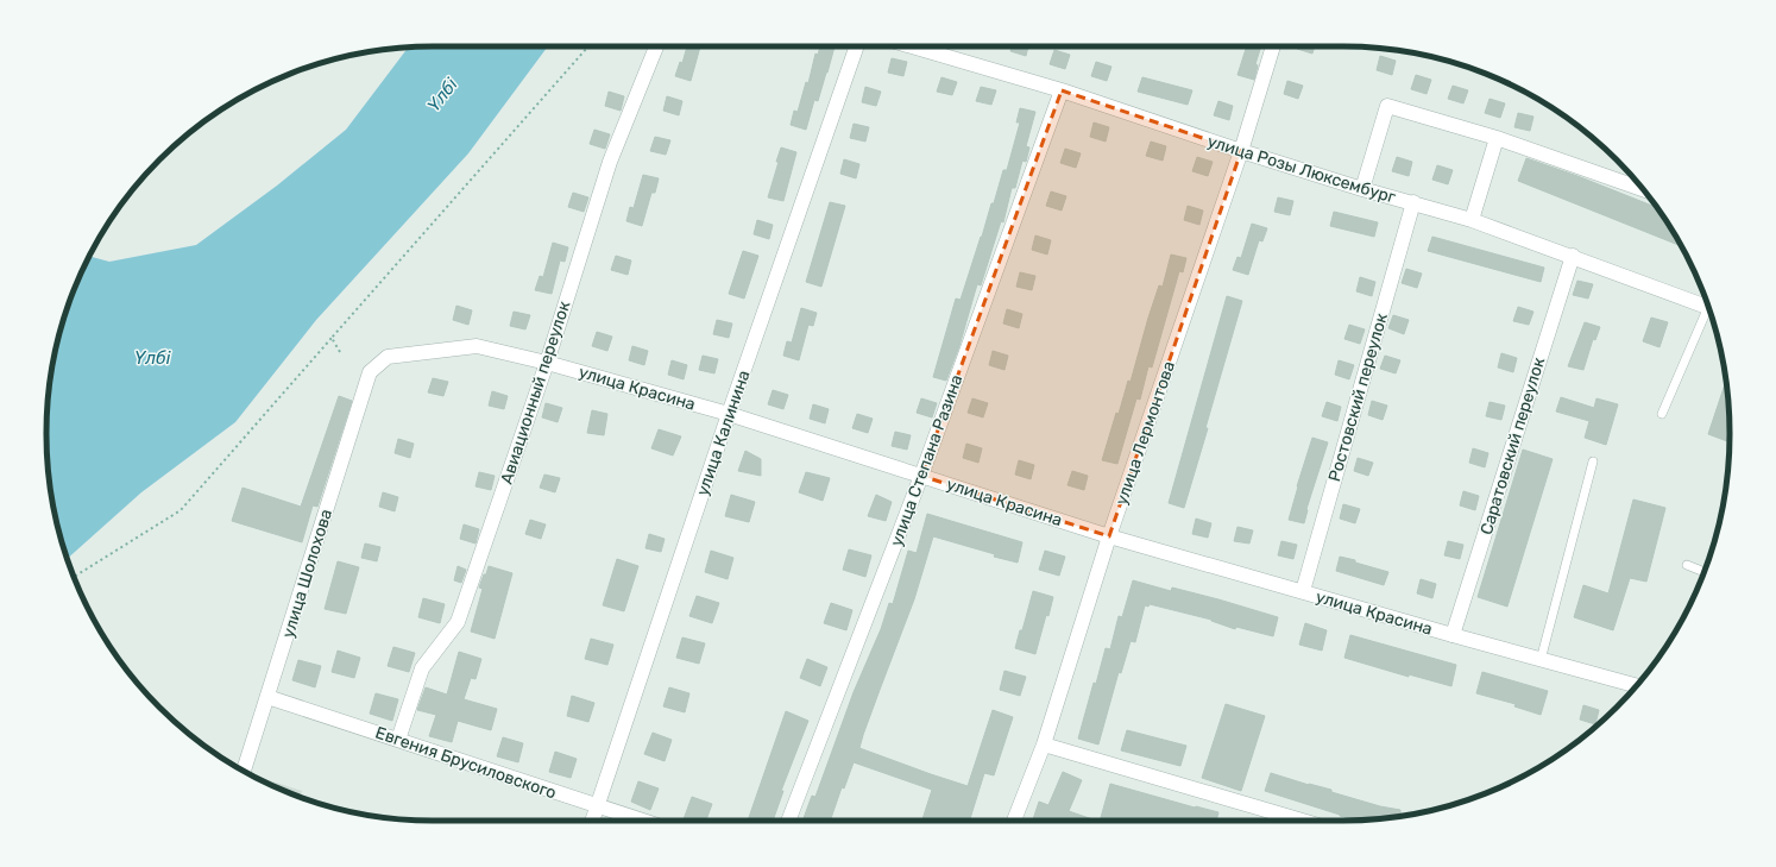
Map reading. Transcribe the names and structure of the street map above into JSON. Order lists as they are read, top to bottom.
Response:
{
  "streets": {
    "street": [
      "улица Розы Люксембург",
      "улица Красина",
      "Авиационный переулок",
      "Ростовский переулок",
      "улица Калинина",
      "улица Лермонтова",
      "Саратовский переулок",
      "улица Степана Разина",
      "улица Шолохова",
      "Евгения Брусиловского"
    ]
  },
  "crossings": [
    ["улица Розы Люксембург", "Ростовский переулок"],
    ["улица Розы Люксембург", "улица Лермонтова"],
    ["улица Розы Люксембург", "Саратовский переулок"],
    ["улица Розы Люксембург", "улица Степана Разина"],
    ["улица Красина", "Авиационный переулок"],
    ["улица Красина", "Ростовский переулок"],
    ["улица Красина", "улица Калинина"],
    ["улица Красина", "улица Лермонтова"],
    ["улица Красина", "Саратовский переулок"],
    ["улица Красина", "улица Степана Разина"],
    ["улица Красина", "улица Шолохова"],
    ["Авиационный переулок", "Евгения Брусиловского"],
    ["улица Калинина", "Евгения Брусиловского"],
    ["улица Шолохова", "Евгения Брусиловского"]
  ],
  "water": ["Үлбі"]
}
